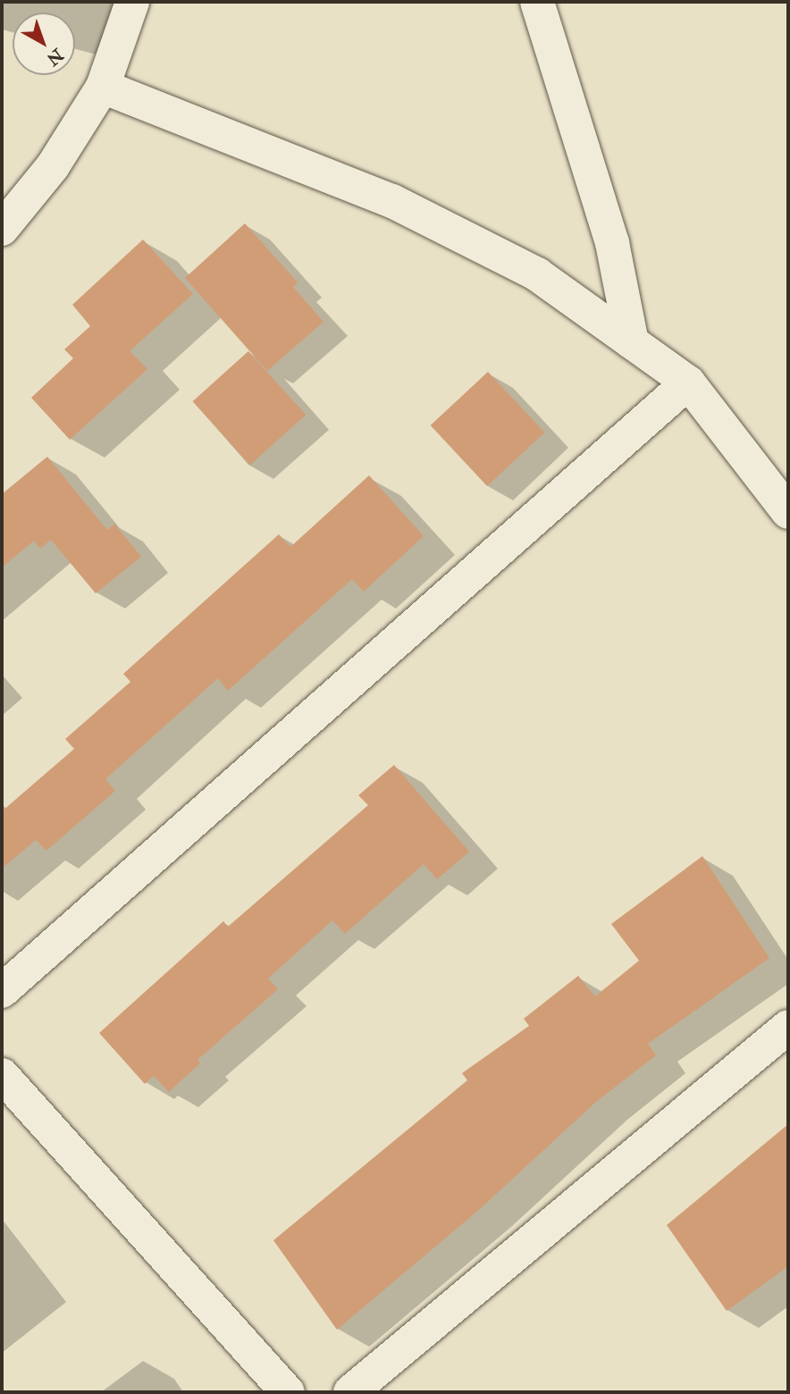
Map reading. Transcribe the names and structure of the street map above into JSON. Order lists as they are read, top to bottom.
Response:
{
  "north": "bottom right"
}
